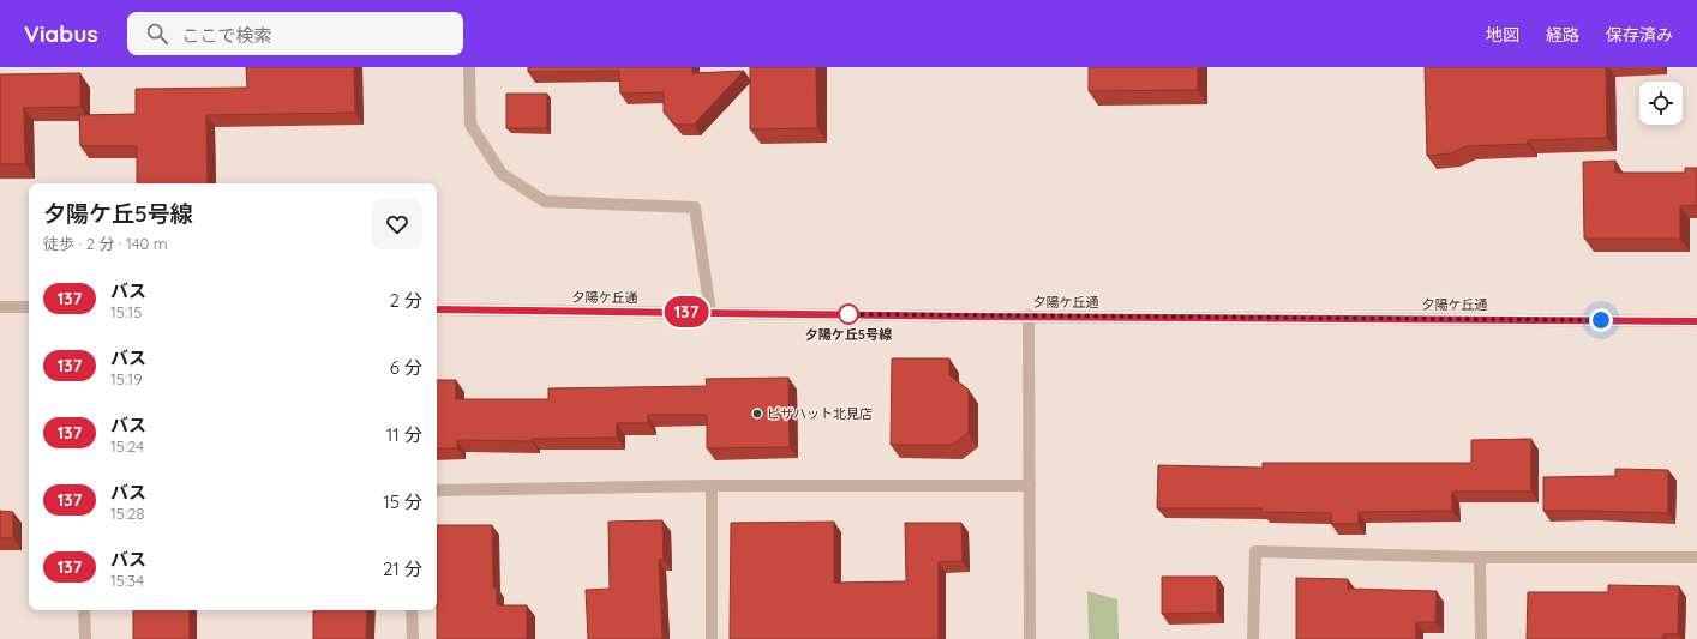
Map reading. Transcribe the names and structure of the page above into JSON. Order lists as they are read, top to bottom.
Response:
{
  "streets": {
    "street": ["夕陽ケ丘通"]
  },
  "places": ["夕陽ケ丘5号線", "ピザハット北見店"],
  "lines": ["bus line 137"],
  "page": {
    "header": "Viabus",
    "search": "ここで検索",
    "nav": ["地図", "経路", "保存済み"],
    "on_map": "137",
    "heading": ["夕陽ケ丘5号線", "徒歩 · 2 分 · 140 m"],
    "list": [
      {
        "mark": "137",
        "name": "バス",
        "note": "15:15",
        "value": "2 分"
      },
      {
        "mark": "137",
        "name": "バス",
        "note": "15:19",
        "value": "6 分"
      },
      {
        "mark": "137",
        "name": "バス",
        "note": "15:24",
        "value": "11 分"
      },
      {
        "mark": "137",
        "name": "バス",
        "note": "15:28",
        "value": "15 分"
      },
      {
        "mark": "137",
        "name": "バス",
        "note": "15:34",
        "value": "21 分"
      }
    ]
  }
}
